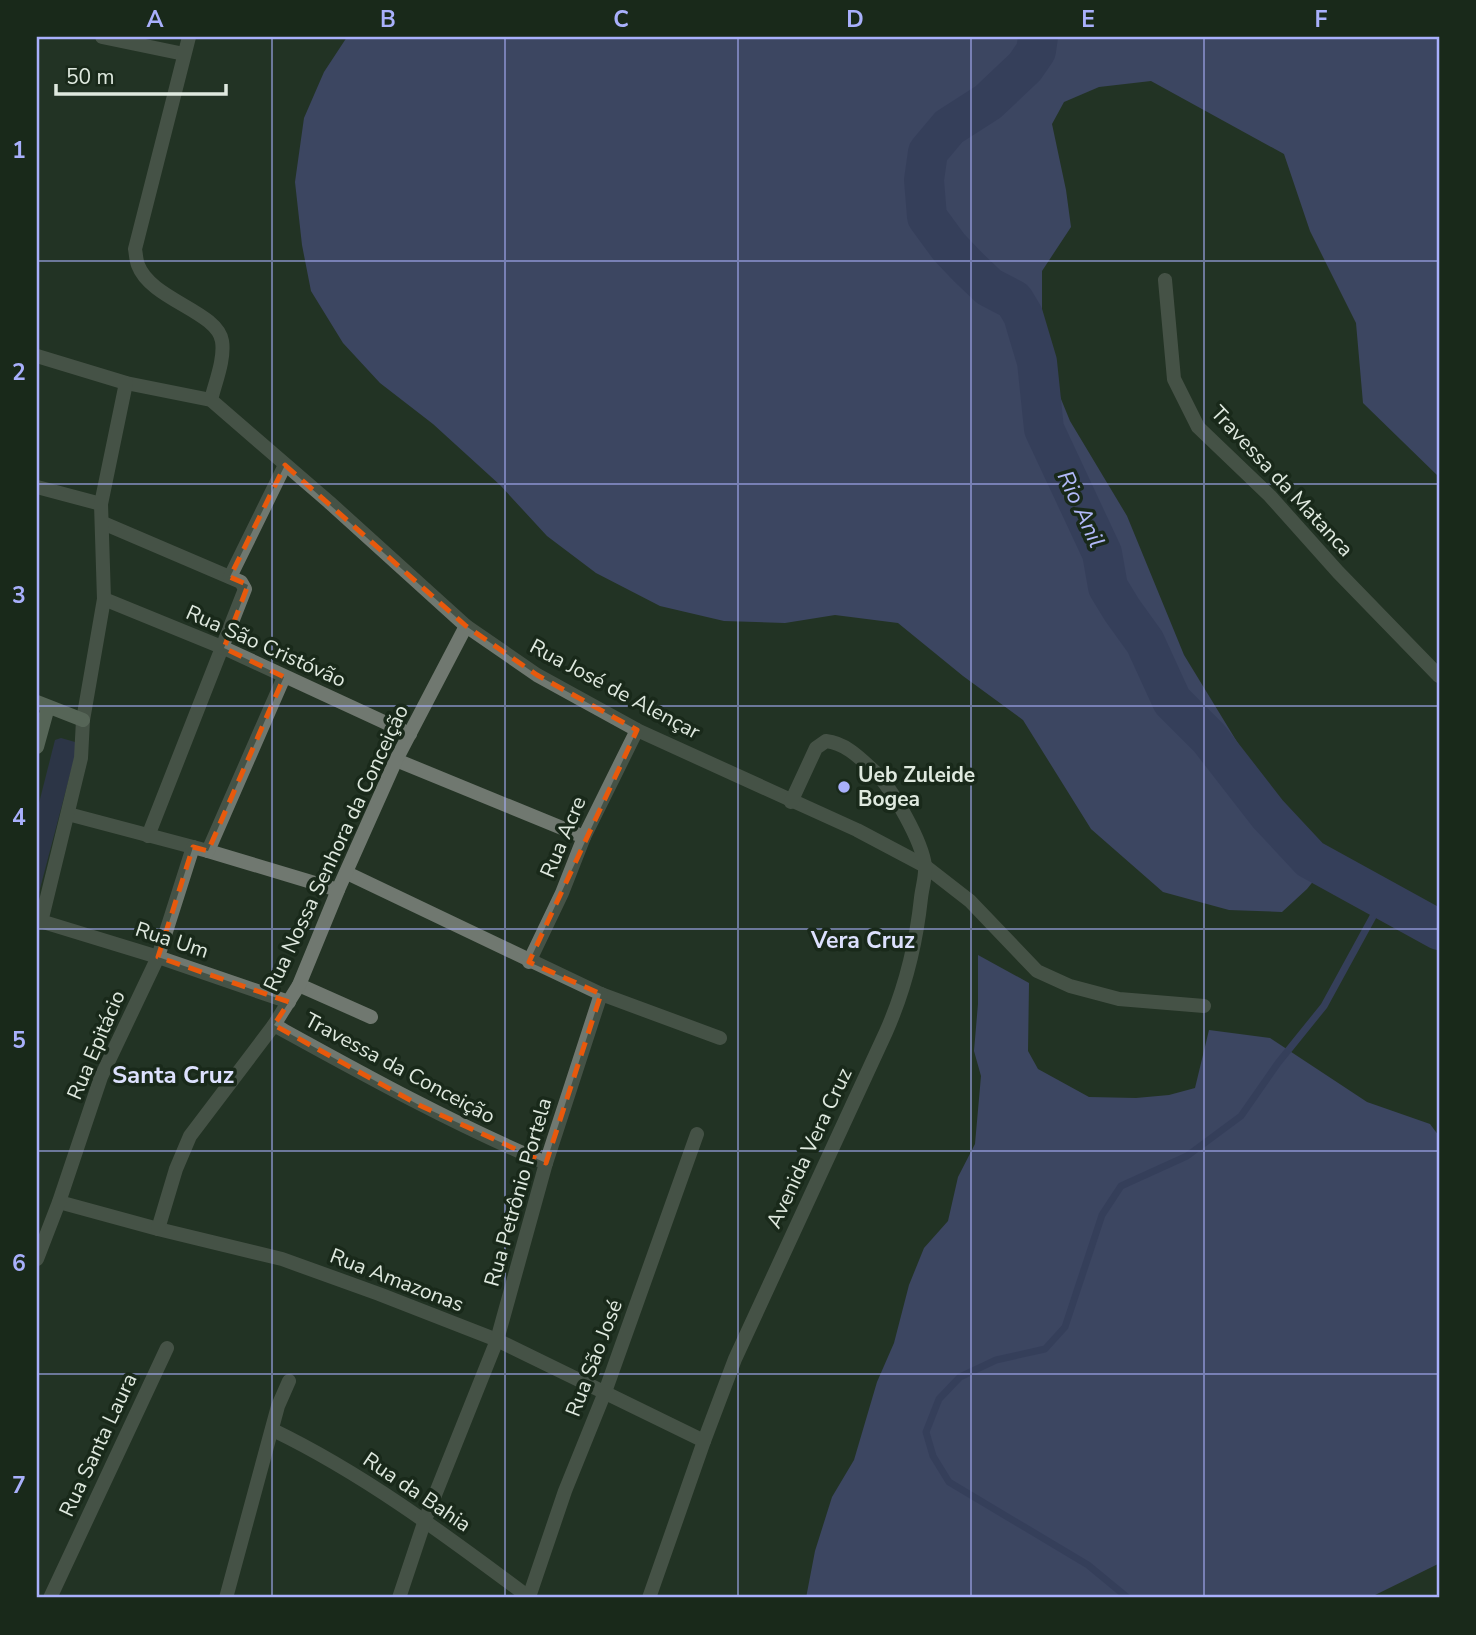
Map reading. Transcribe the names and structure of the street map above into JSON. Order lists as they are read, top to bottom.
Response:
{
  "streets": {
    "street": [
      "Travessa da Matanca",
      "Rua São Cristóvão",
      "Rua José de Alençar",
      "Rua Acre",
      "Rua Nossa Senhora da Conceição",
      "Rua Um",
      "Rua Epitácio",
      "Travessa da Conceição",
      "Avenida Vera Cruz",
      "Rua Petrônio Portela",
      "Rua Amazonas",
      "Rua São José",
      "Rua Santa Laura",
      "Rua da Bahia"
    ]
  },
  "crossings": [
    ["Rua São Cristóvão", "Rua Nossa Senhora da Conceição"],
    ["Rua José de Alençar", "Rua Acre"],
    ["Rua José de Alençar", "Rua Nossa Senhora da Conceição"],
    ["Rua José de Alençar", "Avenida Vera Cruz"],
    ["Rua Nossa Senhora da Conceição", "Rua Um"],
    ["Rua Nossa Senhora da Conceição", "Travessa da Conceição"],
    ["Rua Nossa Senhora da Conceição", "Rua Amazonas"],
    ["Rua Um", "Rua Epitácio"],
    ["Rua Epitácio", "Rua Amazonas"],
    ["Travessa da Conceição", "Rua Petrônio Portela"],
    ["Avenida Vera Cruz", "Rua Amazonas"],
    ["Rua Petrônio Portela", "Rua Amazonas"],
    ["Rua Petrônio Portela", "Rua da Bahia"],
    ["Rua Amazonas", "Rua São José"],
    ["Rua São José", "Rua da Bahia"]
  ],
  "districts": ["Vera Cruz", "Santa Cruz"],
  "water": ["Rio Anil"],
  "places": ["Ueb Zuleide Bogea"],
  "scale_bar": "50 m",
  "grid": {
    "columns": [
      "A",
      "B",
      "C",
      "D",
      "E",
      "F"
    ],
    "rows": [
      "1",
      "2",
      "3",
      "4",
      "5",
      "6",
      "7"
    ]
  }
}
